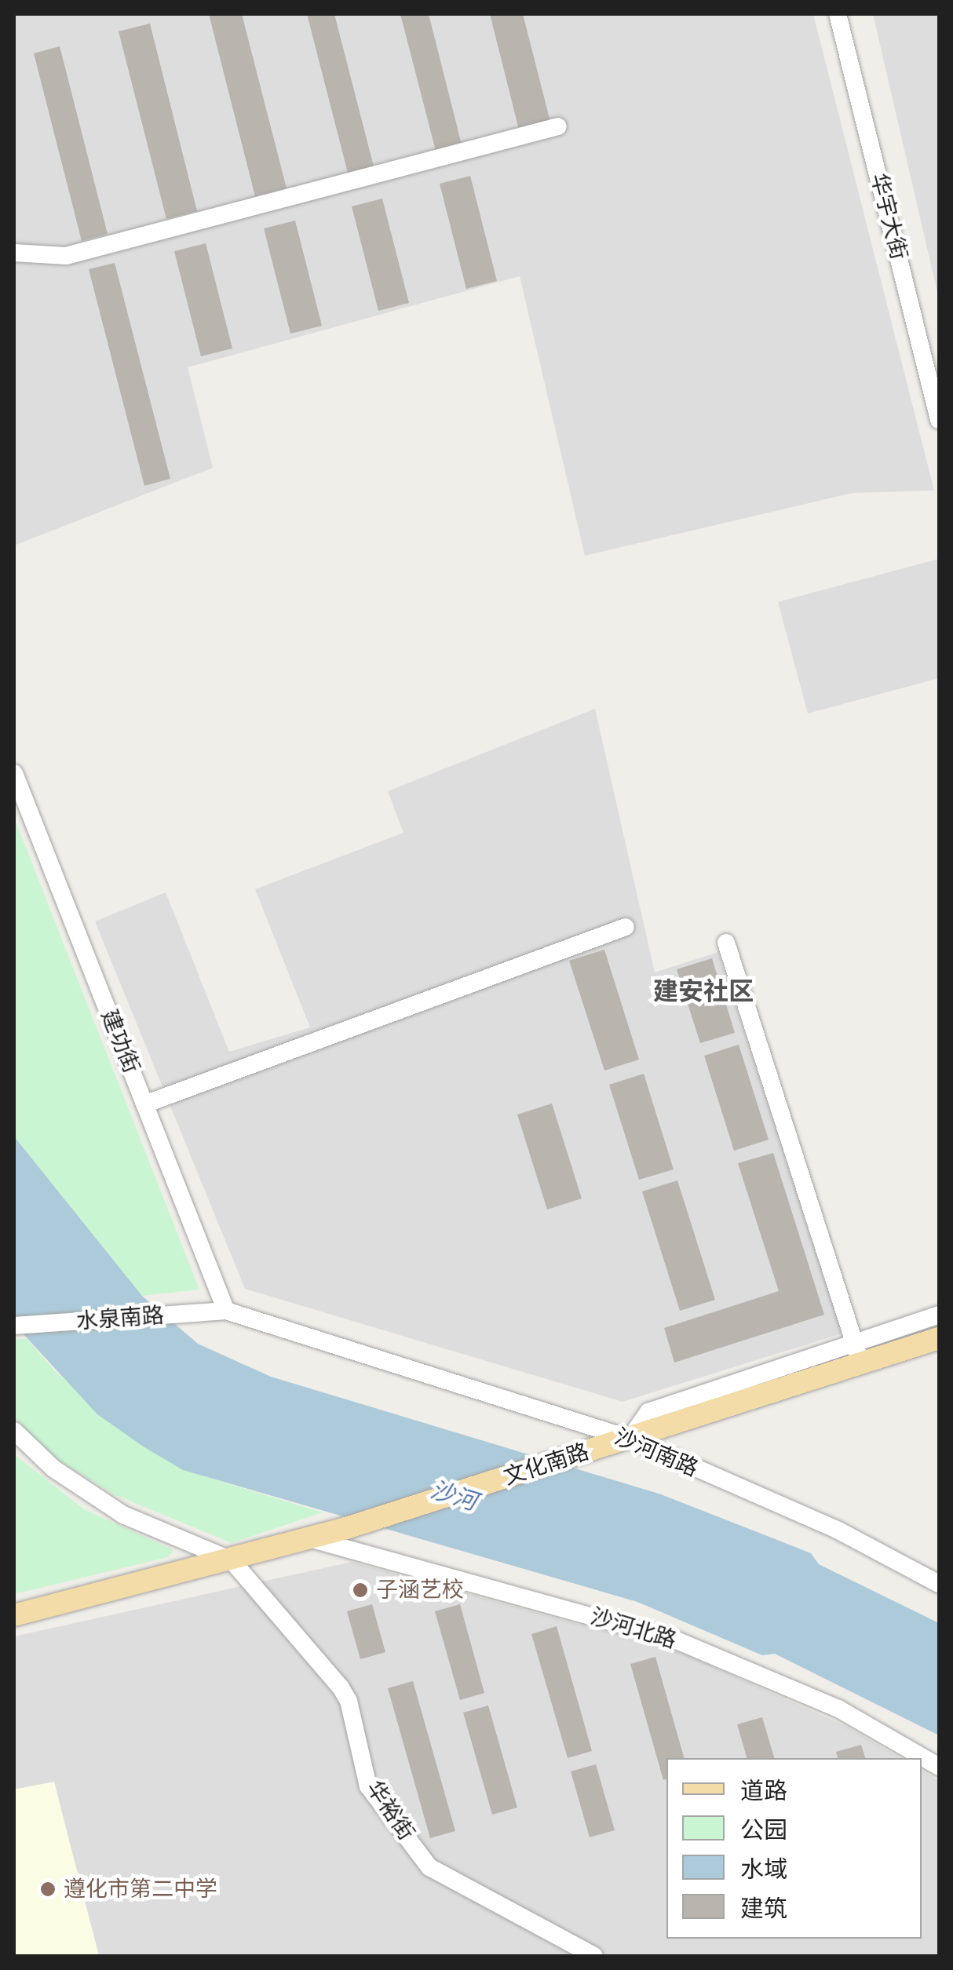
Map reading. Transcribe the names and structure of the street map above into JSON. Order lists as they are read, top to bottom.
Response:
{
  "streets": {
    "main road": ["文化南路"],
    "street": [
      "华宇大街",
      "建功街",
      "水泉南路",
      "沙河南路",
      "沙河北路",
      "华裕街"
    ]
  },
  "crossings": [
    ["建功街", "水泉南路"],
    ["建功街", "沙河南路"],
    ["水泉南路", "沙河南路"],
    ["沙河南路", "文化南路"],
    ["文化南路", "沙河北路"],
    ["文化南路", "华裕街"]
  ],
  "districts": ["建安社区"],
  "water": ["沙河"],
  "places": ["子涵艺校", "遵化市第二中学"],
  "legend": [
    "道路",
    "公园",
    "水域",
    "建筑"
  ]
}
